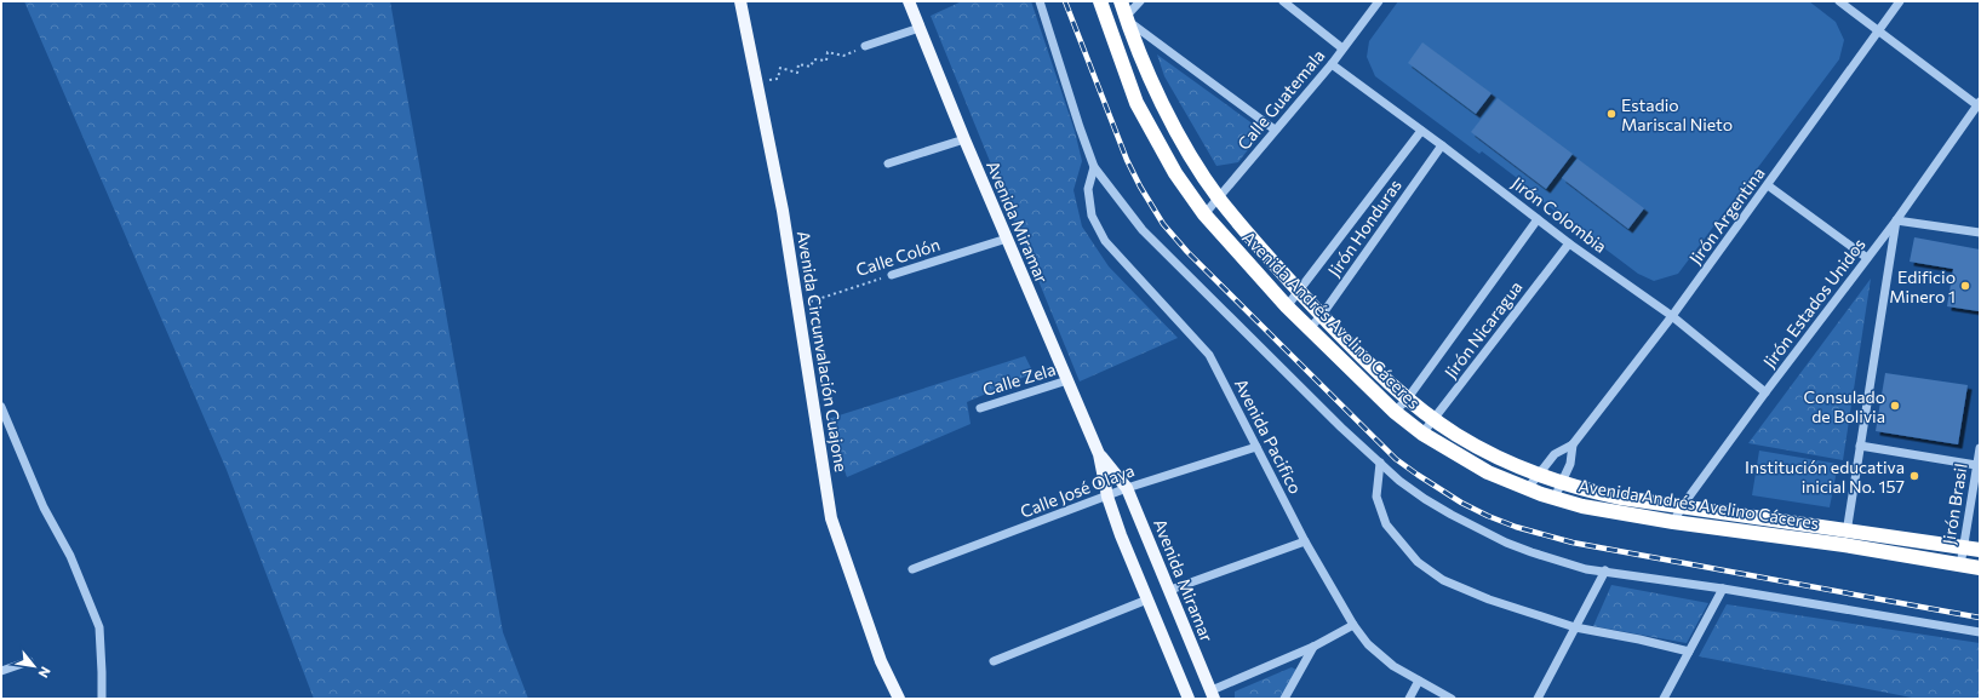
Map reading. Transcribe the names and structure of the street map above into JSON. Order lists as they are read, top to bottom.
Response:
{
  "streets": {
    "highway": ["Avenida Andrés Avelino Cáceres"],
    "main road": ["Avenida Miramar", "Avenida Circunvalación Cuajone"],
    "street": [
      "Calle Guatemala",
      "Jirón Colombia",
      "Jirón Argentina",
      "Jirón Honduras",
      "Calle Colón",
      "Jirón Estados Unidos",
      "Jirón Nicaragua",
      "Calle Zela",
      "Avenida Pacifico",
      "Calle José Olaya",
      "Jirón Brasil"
    ]
  },
  "crossings": [
    ["Calle Guatemala", "Jirón Colombia"],
    ["Calle Guatemala", "Avenida Andrés Avelino Cáceres"],
    ["Jirón Colombia", "Jirón Argentina"],
    ["Jirón Colombia", "Jirón Honduras"],
    ["Jirón Colombia", "Jirón Estados Unidos"],
    ["Jirón Colombia", "Jirón Nicaragua"],
    ["Jirón Argentina", "Avenida Andrés Avelino Cáceres"],
    ["Avenida Miramar", "Calle Colón"],
    ["Avenida Miramar", "Calle Zela"],
    ["Avenida Miramar", "Calle José Olaya"],
    ["Jirón Honduras", "Avenida Andrés Avelino Cáceres"],
    ["Calle Colón", "Avenida Circunvalación Cuajone"],
    ["Jirón Estados Unidos", "Avenida Andrés Avelino Cáceres"],
    ["Avenida Andrés Avelino Cáceres", "Jirón Nicaragua"],
    ["Avenida Andrés Avelino Cáceres", "Jirón Brasil"],
    ["Avenida Pacifico", "Calle José Olaya"]
  ],
  "places": [
    "Estadio Mariscal Nieto",
    "Edificio Minero 1",
    "Consulado de Bolivia",
    "Institución educativa inicial No. 157"
  ],
  "north": "bottom right"
}
